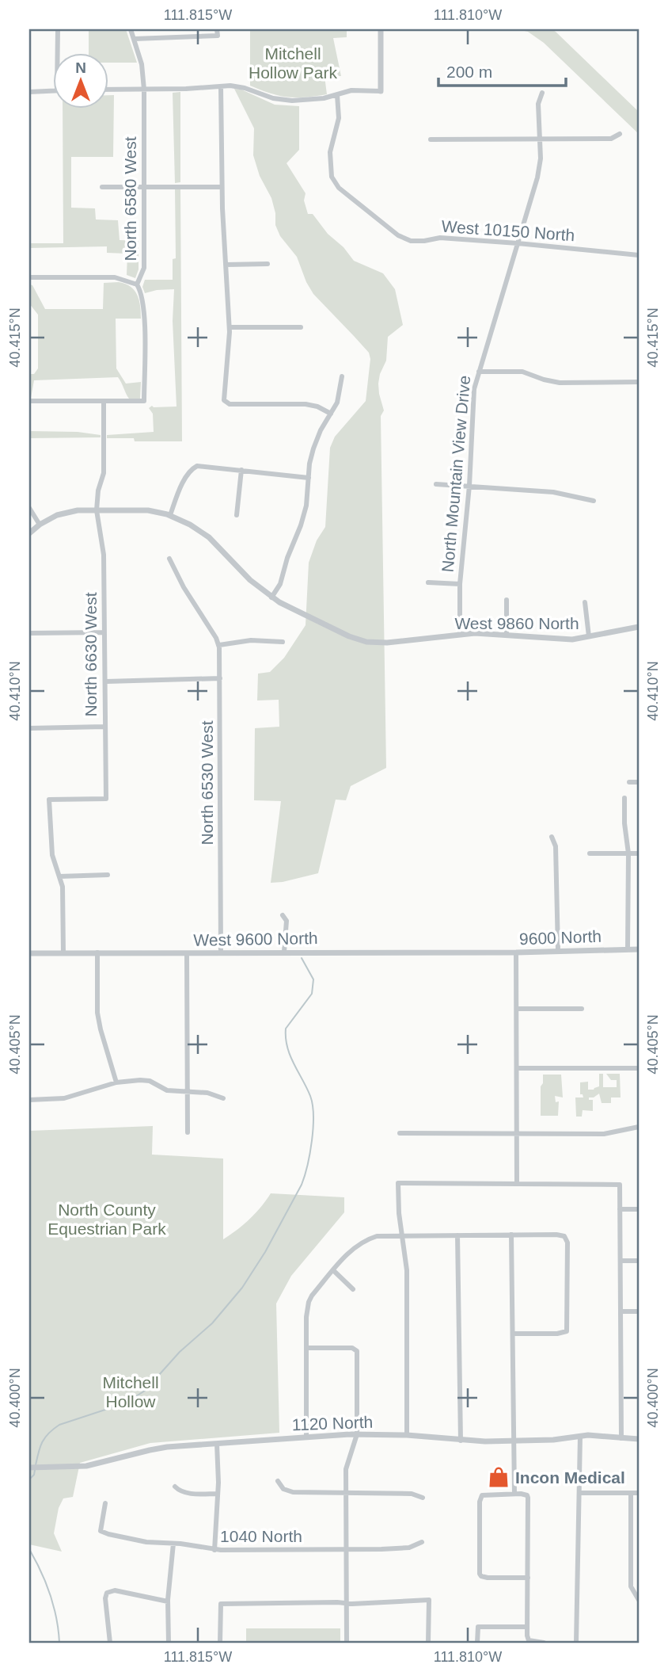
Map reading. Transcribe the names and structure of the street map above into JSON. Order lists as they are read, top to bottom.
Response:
{
  "streets": {
    "street": [
      "North 6580 West",
      "West 10150 North",
      "North Mountain View Drive",
      "West 9860 North",
      "North 6630 West",
      "North 6530 West",
      "9600 North",
      "West 9600 North",
      "1120 North",
      "1040 North"
    ]
  },
  "crossings": [
    ["North 6580 West", "North 6630 West"],
    ["West 10150 North", "North Mountain View Drive"],
    ["North Mountain View Drive", "West 9860 North"],
    ["West 9860 North", "North 6630 West"],
    ["North 6530 West", "West 9600 North"],
    ["9600 North", "West 9600 North"]
  ],
  "parks": ["Mitchell Hollow Park", "North County Equestrian Park", "Mitchell Hollow"],
  "places": {
    "shop": ["Incon Medical"]
  },
  "scale_bar": "200 m",
  "north": "top",
  "coordinates": [
    "111.815°W",
    "111.810°W",
    "40.415°N",
    "40.410°N",
    "40.405°N",
    "40.400°N"
  ]
}
